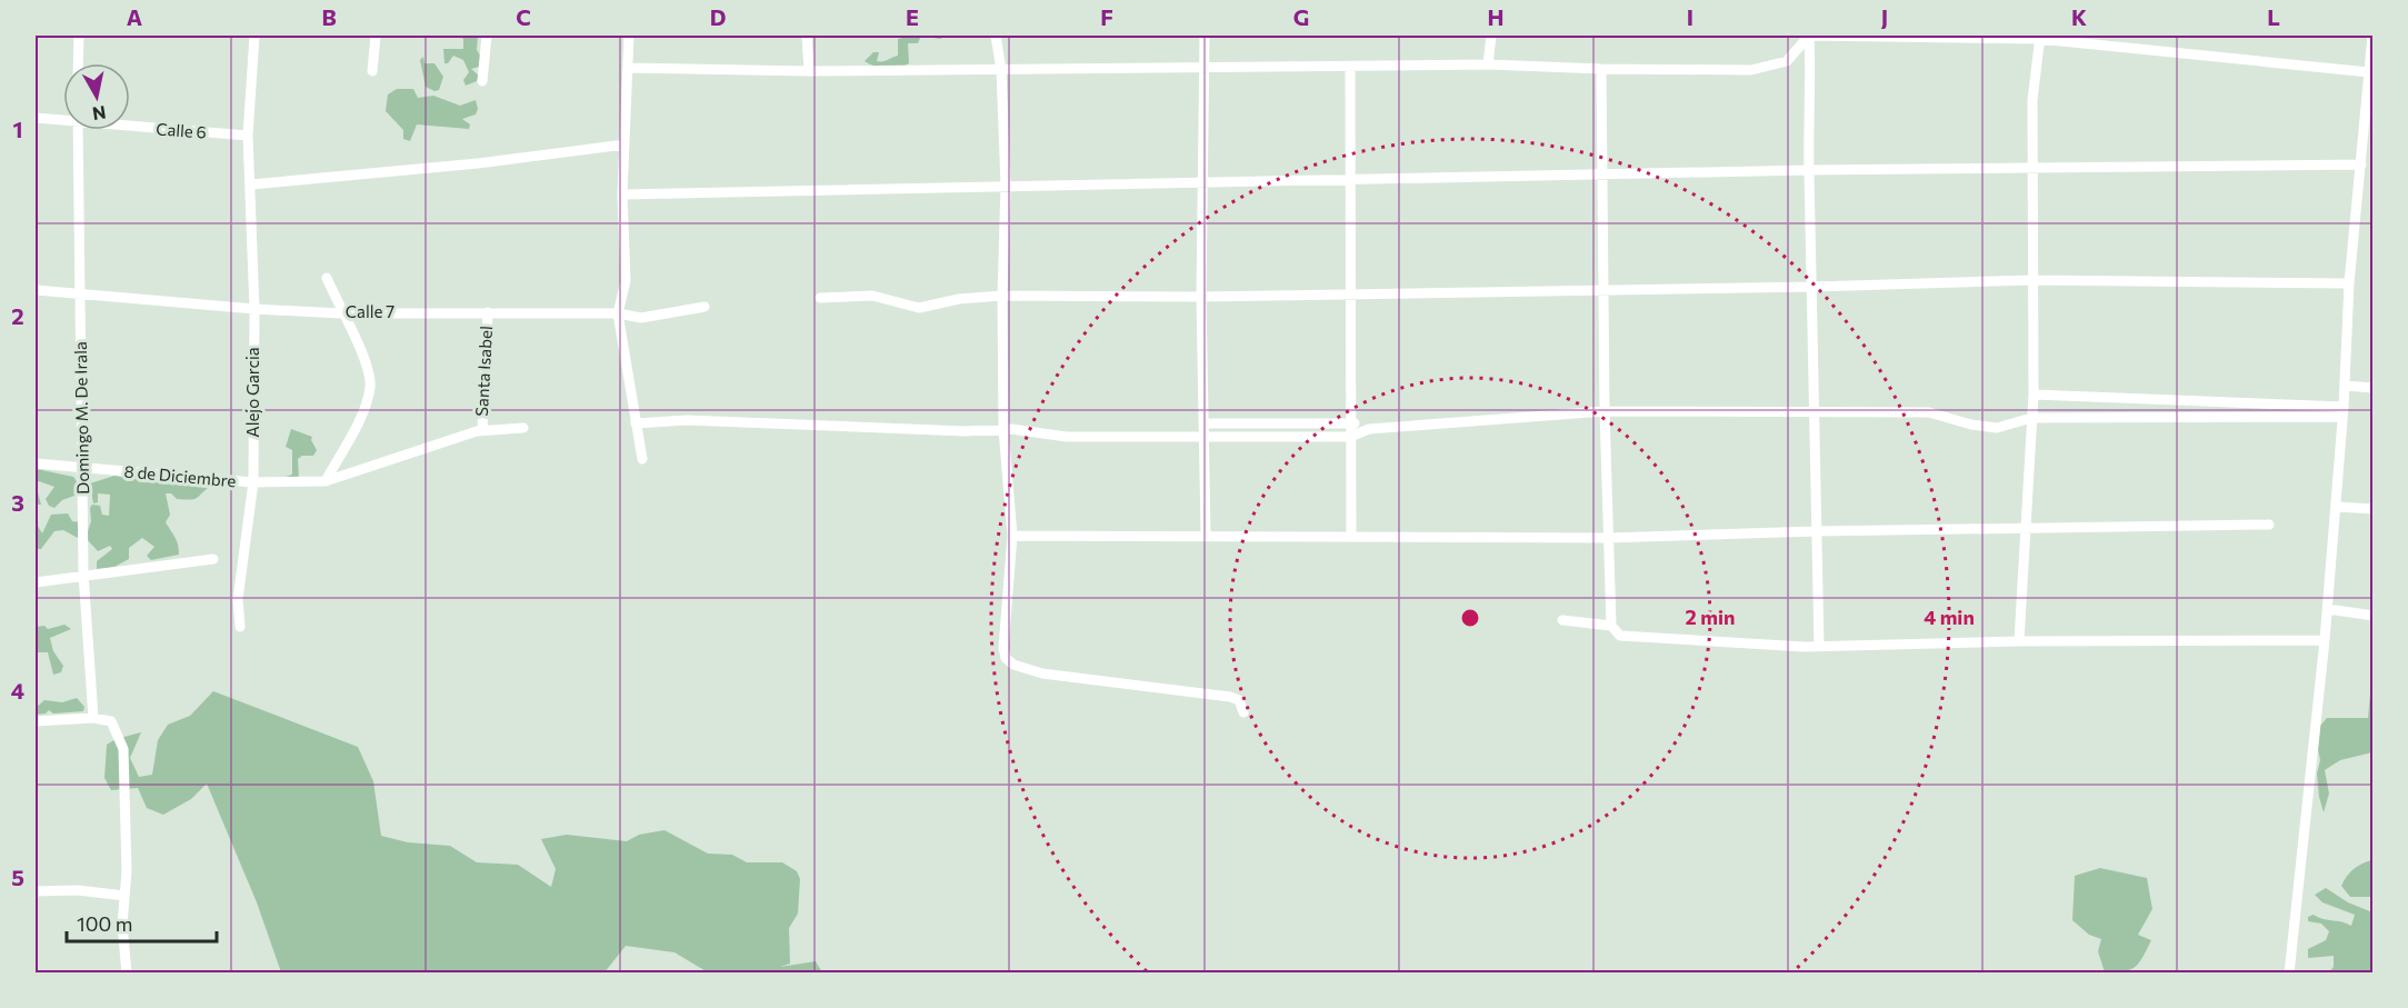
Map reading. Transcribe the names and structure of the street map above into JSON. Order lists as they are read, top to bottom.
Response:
{
  "streets": {
    "street": [
      "Calle 6",
      "Calle 7",
      "Santa Isabel",
      "Alejo Garcia",
      "Domingo M. De Irala",
      "8 de Diciembre"
    ]
  },
  "crossings": [
    ["Calle 6", "Alejo Garcia"],
    ["Calle 7", "Santa Isabel"],
    ["Calle 7", "Alejo Garcia"],
    ["Calle 7", "Domingo M. De Irala"],
    ["Santa Isabel", "8 de Diciembre"],
    ["Alejo Garcia", "8 de Diciembre"],
    ["Domingo M. De Irala", "8 de Diciembre"]
  ],
  "scale_bar": "100 m",
  "north": "bottom",
  "grid": {
    "columns": [
      "A",
      "B",
      "C",
      "D",
      "E",
      "F",
      "G",
      "H",
      "I",
      "J",
      "K",
      "L"
    ],
    "rows": [
      "1",
      "2",
      "3",
      "4",
      "5"
    ]
  },
  "rings": ["2 min", "4 min"]
}
